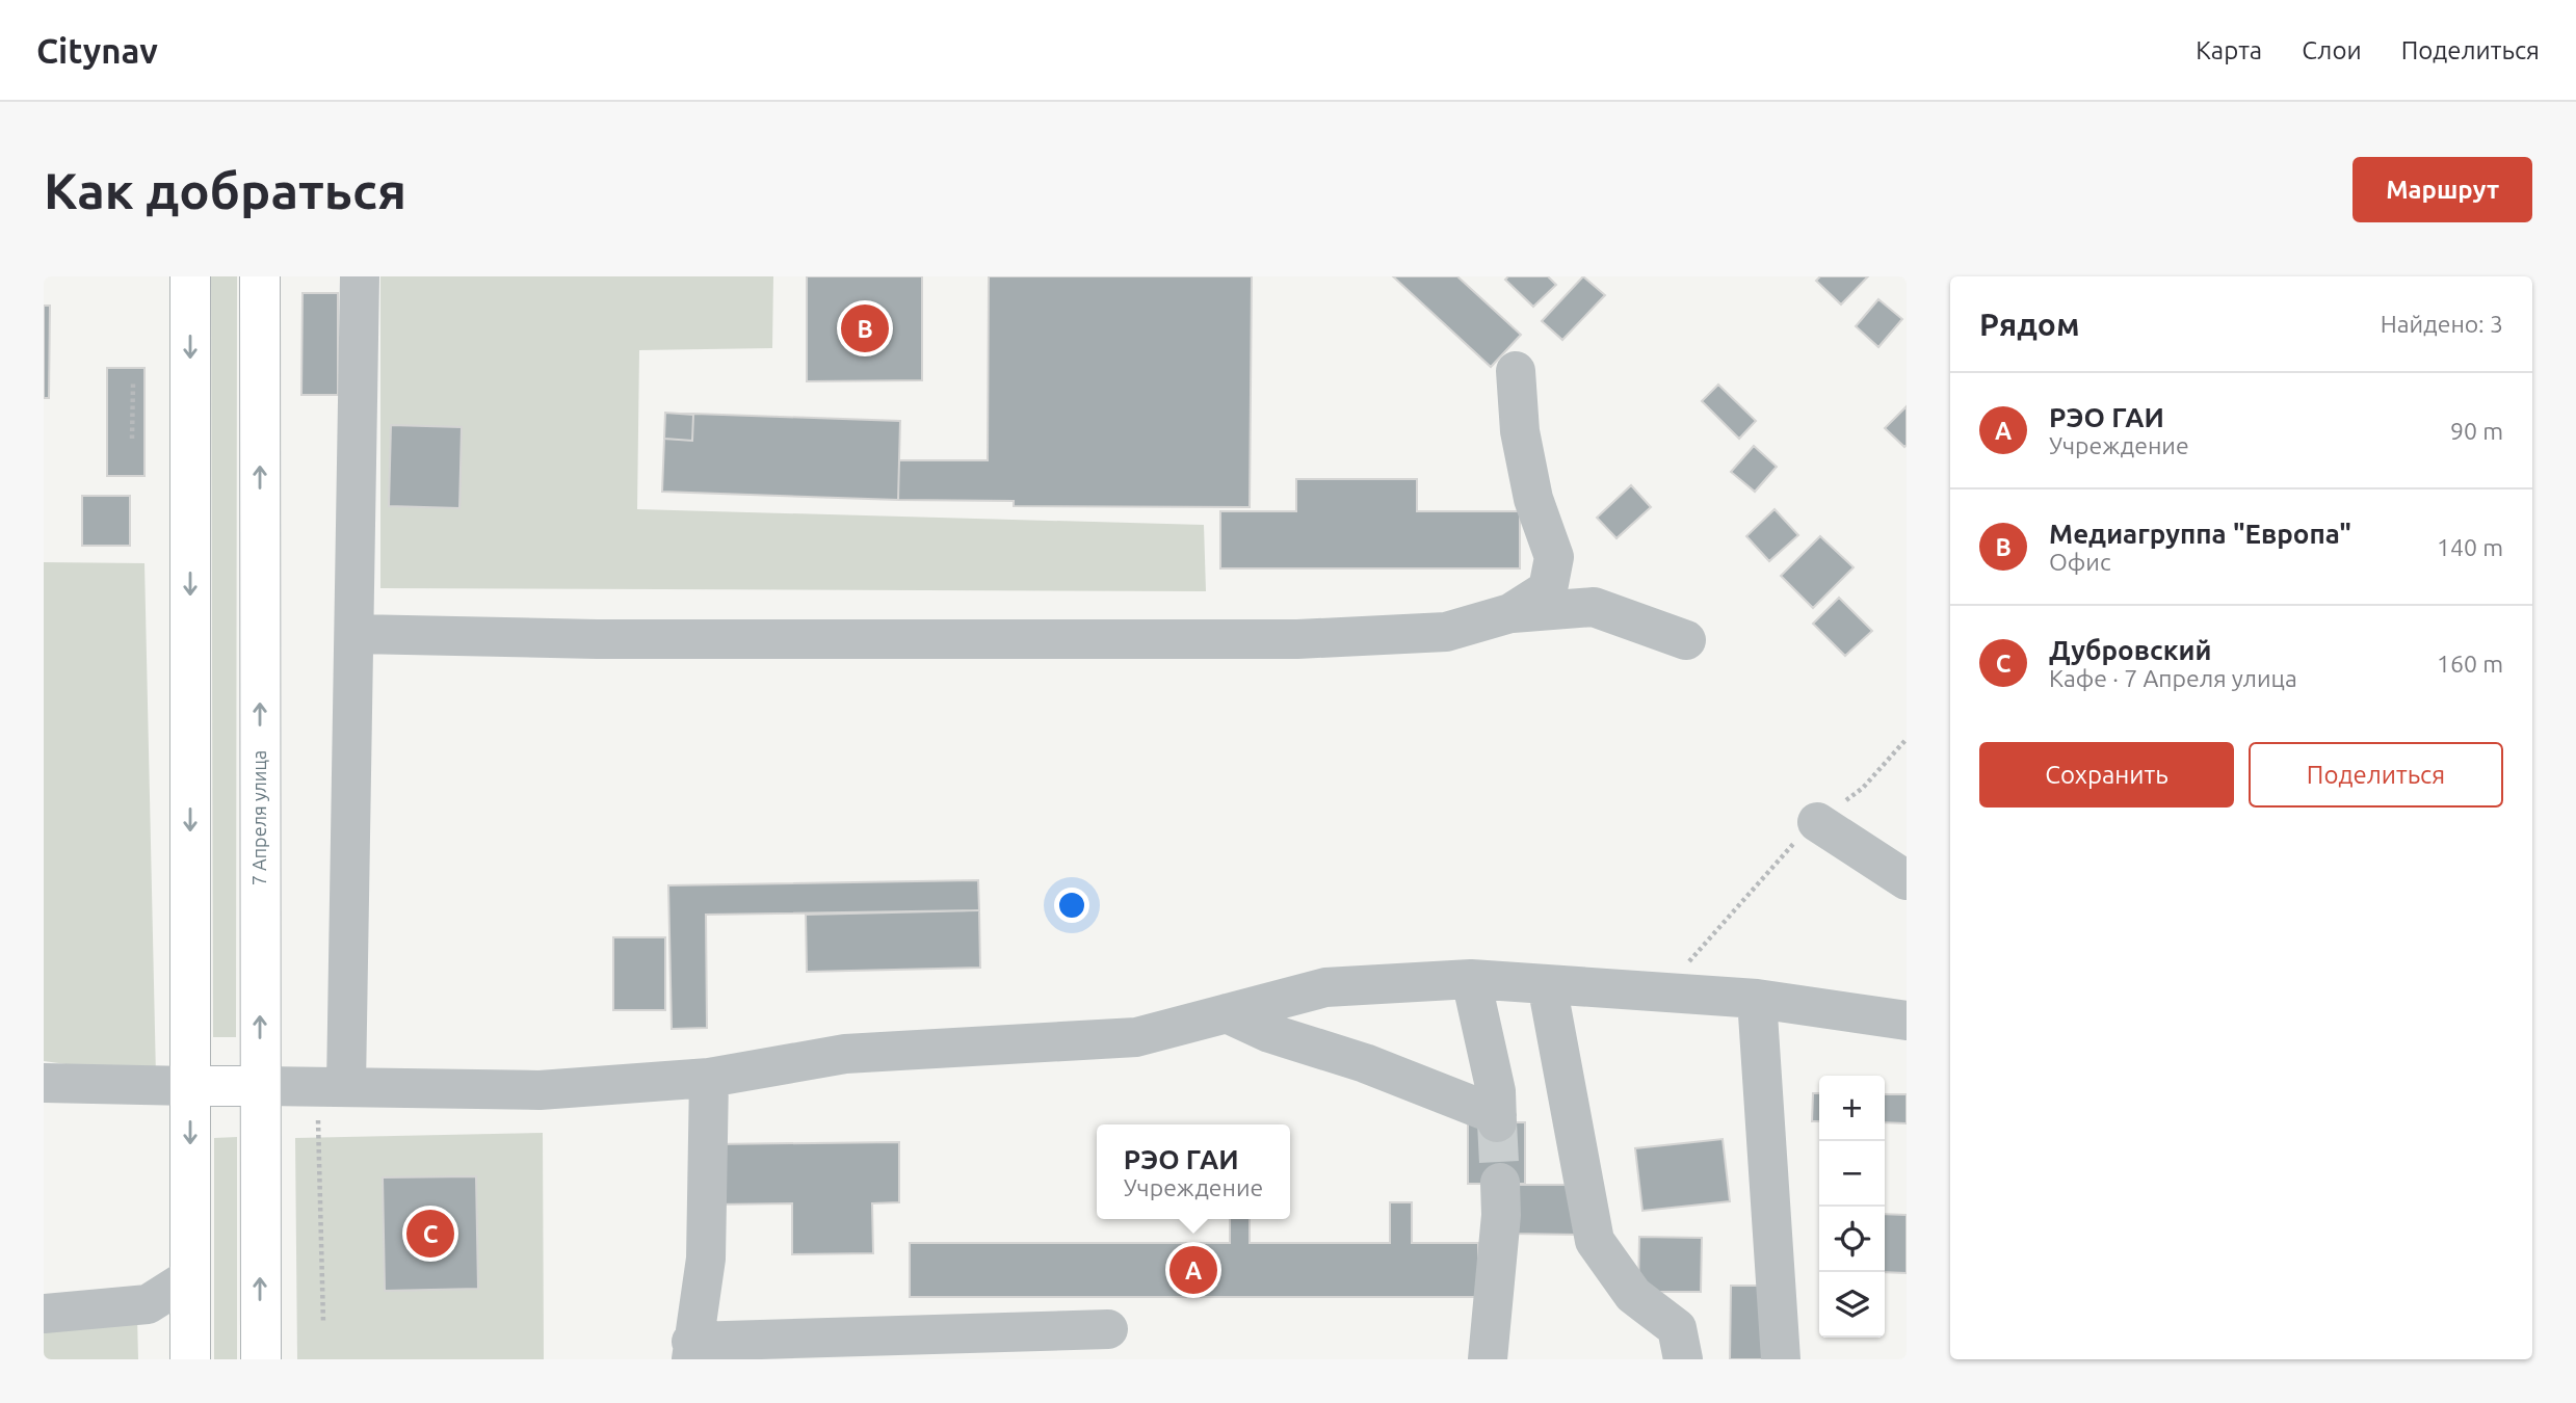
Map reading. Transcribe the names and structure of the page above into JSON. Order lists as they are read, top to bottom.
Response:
{
  "streets": {
    "main road": ["7 Апреля улица"]
  },
  "page": {
    "header": "Citynav",
    "nav": ["Карта", "Слои", "Поделиться"],
    "buttons": [
      "Маршрут",
      ["Сохранить", "Поделиться"]
    ],
    "title": "Как добраться",
    "heading": ["Рядом", "Найдено: 3"],
    "pins": ["B", "C", "A"],
    "list": [
      {
        "mark": "A",
        "name": "РЭО ГАИ",
        "note": "Учреждение",
        "value": "90 m"
      },
      {
        "mark": "B",
        "name": "Медиагруппа \"Европа\"",
        "note": "Офис",
        "value": "140 m"
      },
      {
        "mark": "C",
        "name": "Дубровский",
        "note": "Кафе · 7 Апреля улица",
        "value": "160 m"
      }
    ],
    "map_buttons": ["+", "−"],
    "popup": ["РЭО ГАИ", "Учреждение"]
  }
}
